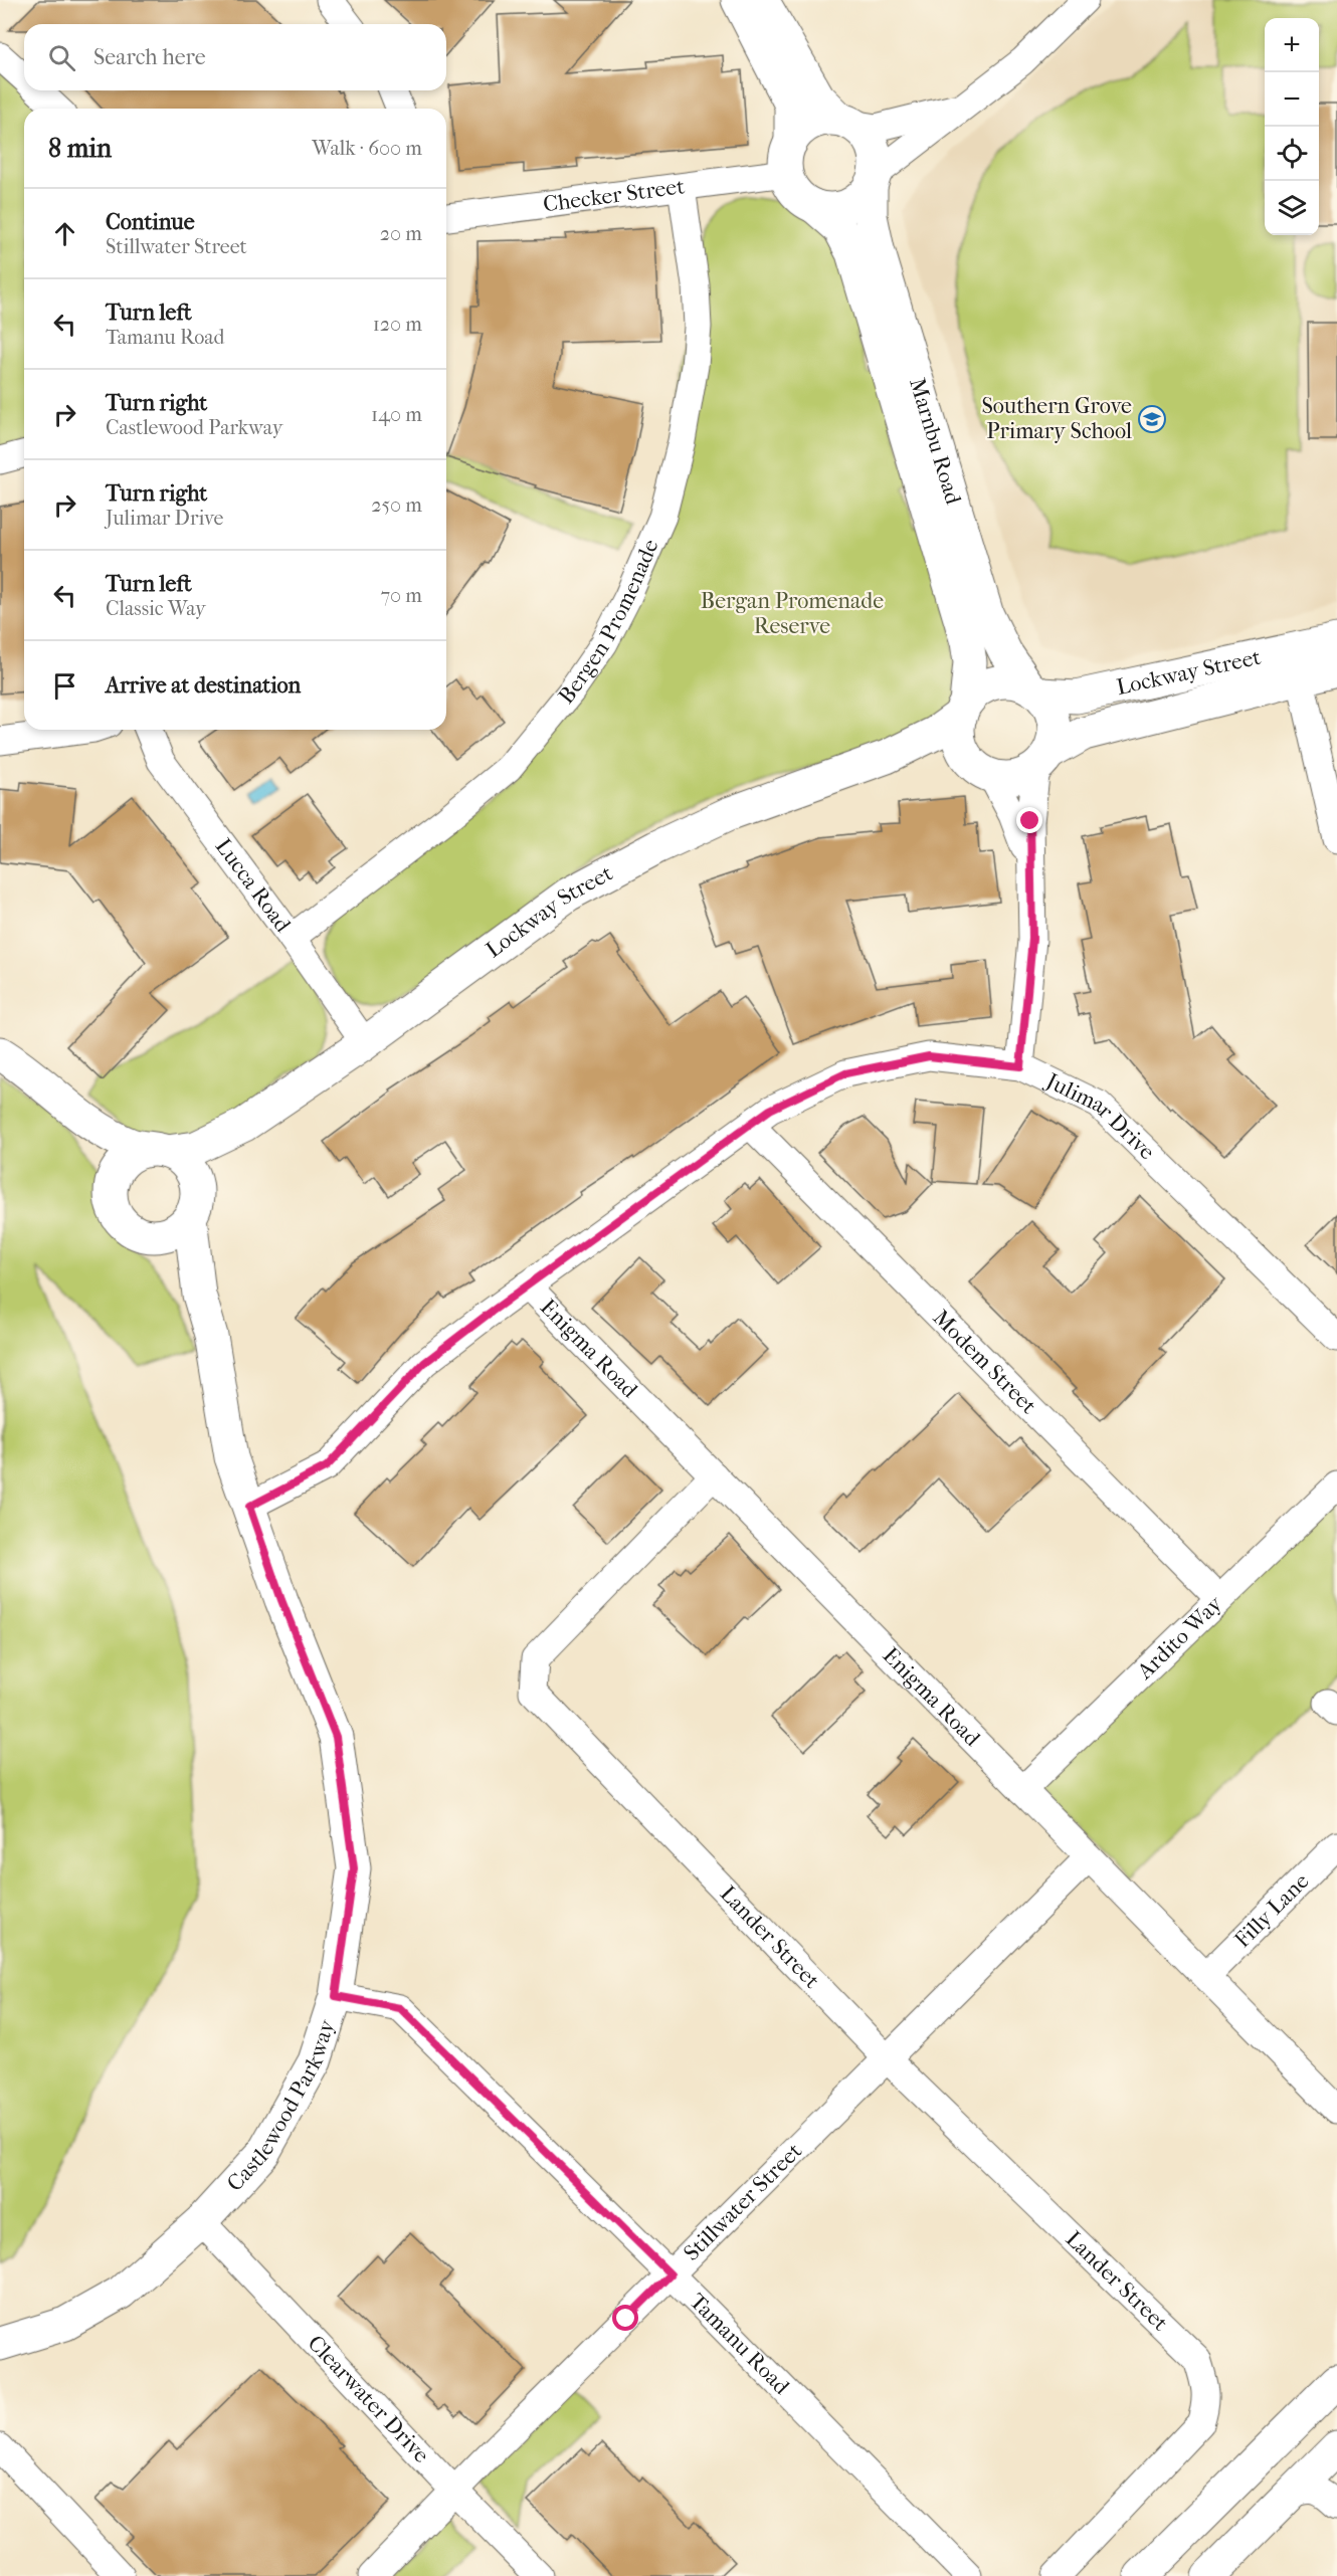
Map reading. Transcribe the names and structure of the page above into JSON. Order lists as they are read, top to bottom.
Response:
{
  "streets": {
    "street": [
      "Checker Street",
      "Marnbu Road",
      "Bergen Promenade",
      "Lockway Street",
      "Lucca Road",
      "Julimar Drive",
      "Enigma Road",
      "Modem Street",
      "Ardito Way",
      "Filly Lane",
      "Lander Street",
      "Castlewood Parkway",
      "Stillwater Street",
      "Tamanu Road",
      "Clearwater Drive"
    ]
  },
  "crossings": [
    ["Checker Street", "Marnbu Road"],
    ["Checker Street", "Bergen Promenade"],
    ["Marnbu Road", "Lockway Street"],
    ["Bergen Promenade", "Lucca Road"],
    ["Lockway Street", "Lucca Road"],
    ["Lockway Street", "Castlewood Parkway"],
    ["Julimar Drive", "Enigma Road"],
    ["Julimar Drive", "Modem Street"],
    ["Julimar Drive", "Castlewood Parkway"],
    ["Enigma Road", "Ardito Way"],
    ["Enigma Road", "Filly Lane"],
    ["Enigma Road", "Lander Street"],
    ["Enigma Road", "Stillwater Street"],
    ["Modem Street", "Ardito Way"],
    ["Lander Street", "Stillwater Street"],
    ["Castlewood Parkway", "Tamanu Road"],
    ["Castlewood Parkway", "Clearwater Drive"],
    ["Stillwater Street", "Tamanu Road"],
    ["Stillwater Street", "Clearwater Drive"]
  ],
  "parks": ["Bergan Promenade Reserve"],
  "places": {
    "school or university": ["Southern Grove Primary School"]
  },
  "page": {
    "map_buttons": ["+", "−"],
    "search": "Search here",
    "heading": ["8 min", "Walk · 600 m"],
    "list": [
      ["Continue", "Stillwater Street", "20 m"],
      ["Turn left", "Tamanu Road", "120 m"],
      ["Turn right", "Castlewood Parkway", "140 m"],
      ["Turn right", "Julimar Drive", "250 m"],
      ["Turn left", "Classic Way", "70 m"],
      "Arrive at destination"
    ]
  }
}
